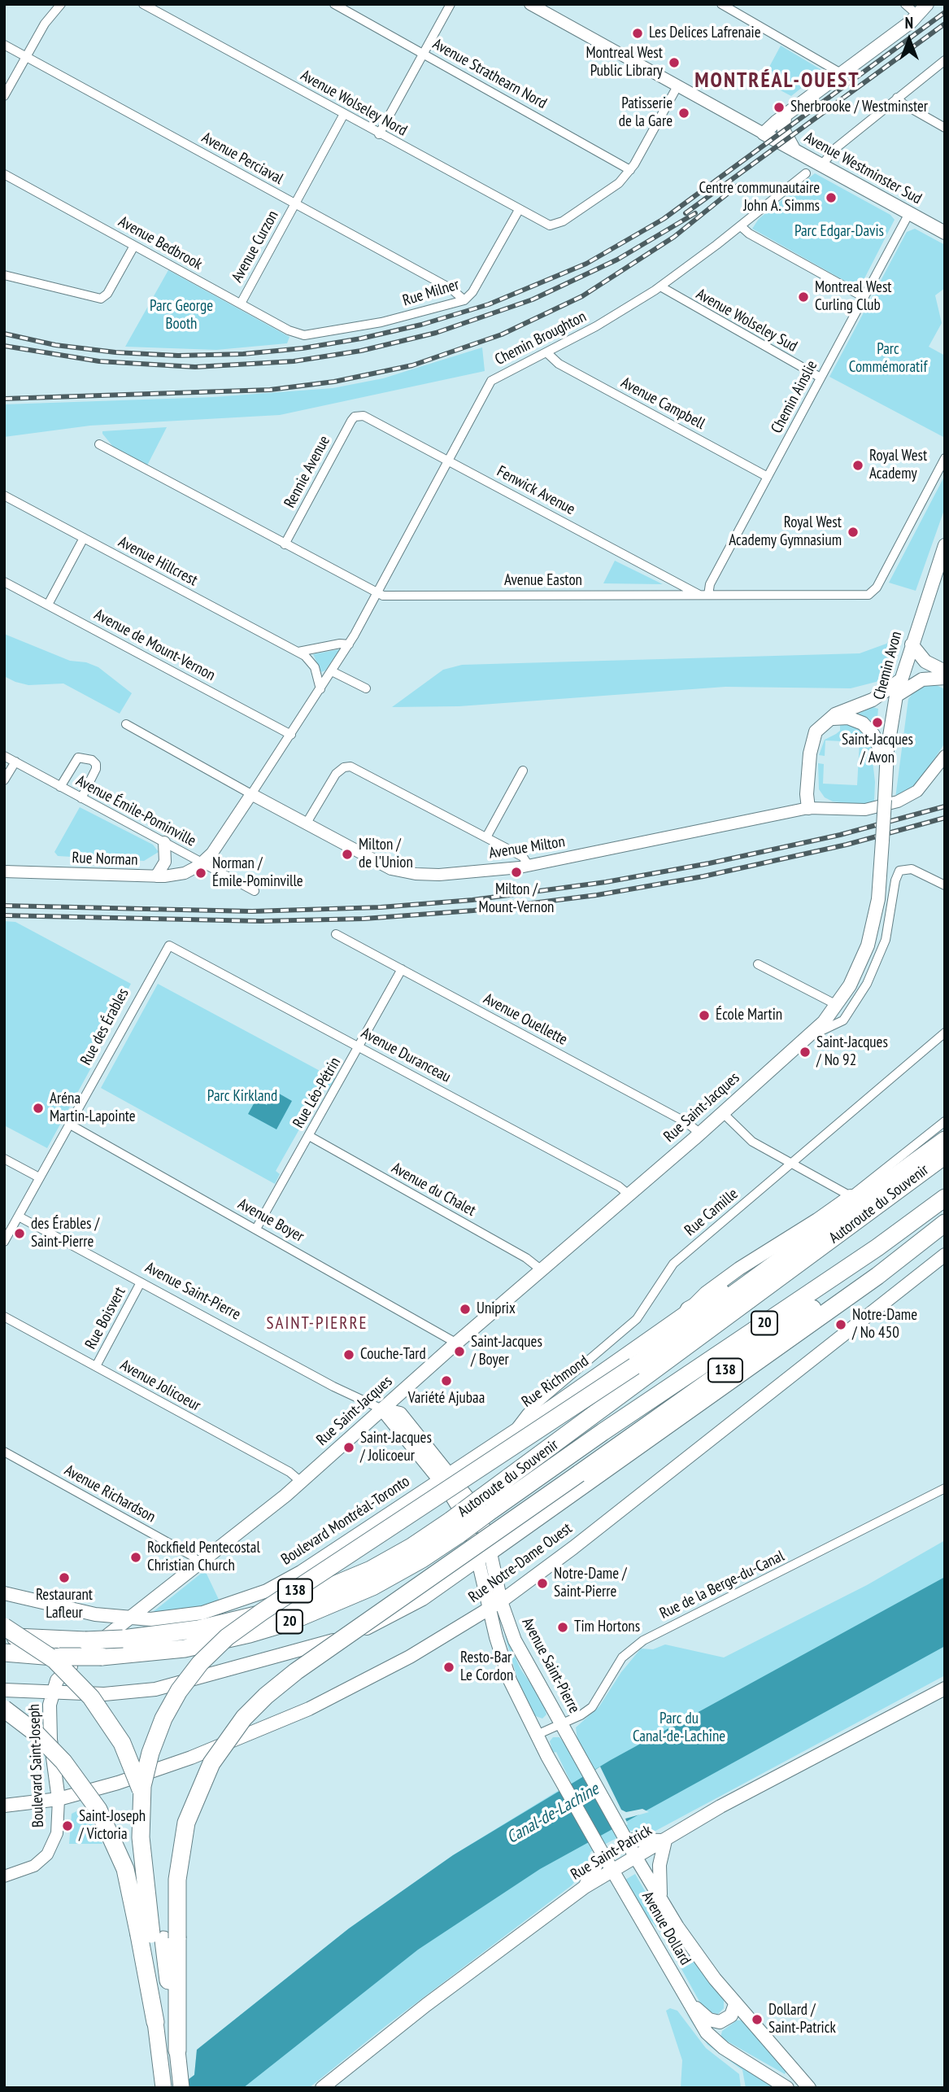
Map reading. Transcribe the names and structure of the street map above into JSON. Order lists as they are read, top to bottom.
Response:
{
  "streets": {
    "highway": ["Autoroute du Souvenir", "20", "138"],
    "main road": [
      "Avenue Westminster Sud",
      "Chemin Avon",
      "Rue Saint-Jacques",
      "Avenue Saint-Pierre",
      "Rue Richmond",
      "Boulevard Montréal-Toronto",
      "Rue Notre-Dame Ouest",
      "Boulevard Saint-Joseph",
      "Rue Saint-Patrick",
      "Avenue Dollard"
    ],
    "street": [
      "Avenue Strathearn Nord",
      "Avenue Wolseley Nord",
      "Avenue Perciaval",
      "Avenue Bedbrook",
      "Avenue Curzon",
      "Rue Milner",
      "Avenue Wolseley Sud",
      "Chemin Broughton",
      "Chemin Ainslie",
      "Avenue Campbell",
      "Rennie Avenue",
      "Fenwick Avenue",
      "Avenue Hillcrest",
      "Avenue Easton",
      "Avenue de Mount-Vernon",
      "Avenue Émile-Pominville",
      "Avenue Milton",
      "Rue Norman",
      "Avenue Ouellette",
      "Rue des Érables",
      "Avenue Duranceau",
      "Rue Léo-Pétrin",
      "Avenue du Chalet",
      "Rue Camille",
      "Avenue Boyer",
      "Rue Boisvert",
      "Avenue Jolicoeur",
      "Avenue Richardson",
      "Rue de la Berge-du-Canal"
    ]
  },
  "crossings": [
    ["Avenue Strathearn Nord", "Avenue Wolseley Nord"],
    ["Avenue Wolseley Nord", "Avenue Curzon"],
    ["Avenue Wolseley Nord", "Rue Milner"],
    ["Avenue Perciaval", "Avenue Curzon"],
    ["Avenue Perciaval", "Rue Milner"],
    ["Avenue Westminster Sud", "Chemin Ainslie"],
    ["Avenue Bedbrook", "Avenue Curzon"],
    ["Avenue Bedbrook", "Rue Milner"],
    ["Avenue Wolseley Sud", "Chemin Broughton"],
    ["Avenue Wolseley Sud", "Chemin Ainslie"],
    ["Chemin Broughton", "Avenue Campbell"],
    ["Chemin Broughton", "Fenwick Avenue"],
    ["Chemin Broughton", "Avenue Easton"],
    ["Chemin Ainslie", "Avenue Campbell"],
    ["Chemin Ainslie", "Fenwick Avenue"],
    ["Chemin Ainslie", "Avenue Easton"],
    ["Rennie Avenue", "Fenwick Avenue"],
    ["Rennie Avenue", "Avenue Easton"],
    ["Fenwick Avenue", "Avenue Easton"],
    ["Chemin Avon", "Rue Saint-Jacques"],
    ["Avenue Émile-Pominville", "Rue Norman"],
    ["Avenue Ouellette", "Rue Léo-Pétrin"],
    ["Avenue Ouellette", "Rue Saint-Jacques"],
    ["Rue des Érables", "Avenue Duranceau"],
    ["Rue des Érables", "Avenue Boyer"],
    ["Rue des Érables", "Avenue Saint-Pierre"],
    ["Avenue Duranceau", "Rue Léo-Pétrin"],
    ["Avenue Duranceau", "Rue Saint-Jacques"],
    ["Rue Léo-Pétrin", "Avenue du Chalet"],
    ["Rue Léo-Pétrin", "Avenue Boyer"],
    ["Rue Saint-Jacques", "Avenue du Chalet"],
    ["Rue Saint-Jacques", "Avenue Boyer"],
    ["Rue Saint-Jacques", "Avenue Saint-Pierre"],
    ["Rue Saint-Jacques", "Avenue Jolicoeur"],
    ["Rue Saint-Jacques", "Avenue Richardson"],
    ["Rue Saint-Jacques", "Boulevard Montréal-Toronto"],
    ["Rue Saint-Jacques", "Boulevard Saint-Joseph"],
    ["Rue Camille", "Rue Richmond"],
    ["Avenue Saint-Pierre", "Rue Boisvert"],
    ["Avenue Saint-Pierre", "Rue Richmond"],
    ["Avenue Saint-Pierre", "Boulevard Montréal-Toronto"],
    ["Avenue Saint-Pierre", "Rue Notre-Dame Ouest"],
    ["Avenue Saint-Pierre", "Rue de la Berge-du-Canal"],
    ["Avenue Saint-Pierre", "Avenue Dollard"],
    ["Rue Boisvert", "Avenue Jolicoeur"],
    ["Rue Richmond", "Boulevard Montréal-Toronto"],
    ["Rue Notre-Dame Ouest", "Boulevard Saint-Joseph"],
    ["Rue Saint-Patrick", "Avenue Dollard"]
  ],
  "districts": ["MONTRÉAL-OUEST", "SAINT-PIERRE"],
  "water": ["Canal-de-Lachine"],
  "parks": [
    "Parc Edgar-Davis",
    "Parc George Booth",
    "Parc Commémoratif",
    "Parc Kirkland",
    "Parc du Canal-de-Lachine"
  ],
  "places": [
    "Les Delices Lafrenaie",
    "Montreal West Public Library",
    "Sherbrooke / Westminster",
    "Patisserie de la Gare",
    "Centre communautaire John A. Simms",
    "Montreal West Curling Club",
    "Royal West Academy",
    "Royal West Academy Gymnasium",
    "Saint-Jacques / Avon",
    "Milton / de l'Union",
    "Milton / Mount-Vernon",
    "Norman / Émile-Pominville",
    "École Martin",
    "Saint-Jacques / No 92",
    "Aréna Martin-Lapointe",
    "des Érables / Saint-Pierre",
    "Uniprix",
    "Notre-Dame / No 450",
    "Saint-Jacques / Boyer",
    "Couche-Tard",
    "Variété Ajubaa",
    "Saint-Jacques / Jolicoeur",
    "Rockfield Pentecostal Christian Church",
    "Restaurant Lafleur",
    "Notre-Dame / Saint-Pierre",
    "Tim Hortons",
    "Resto-Bar Le Cordon",
    "Saint-Joseph / Victoria",
    "Dollard / Saint-Patrick"
  ],
  "north": "top"
}
